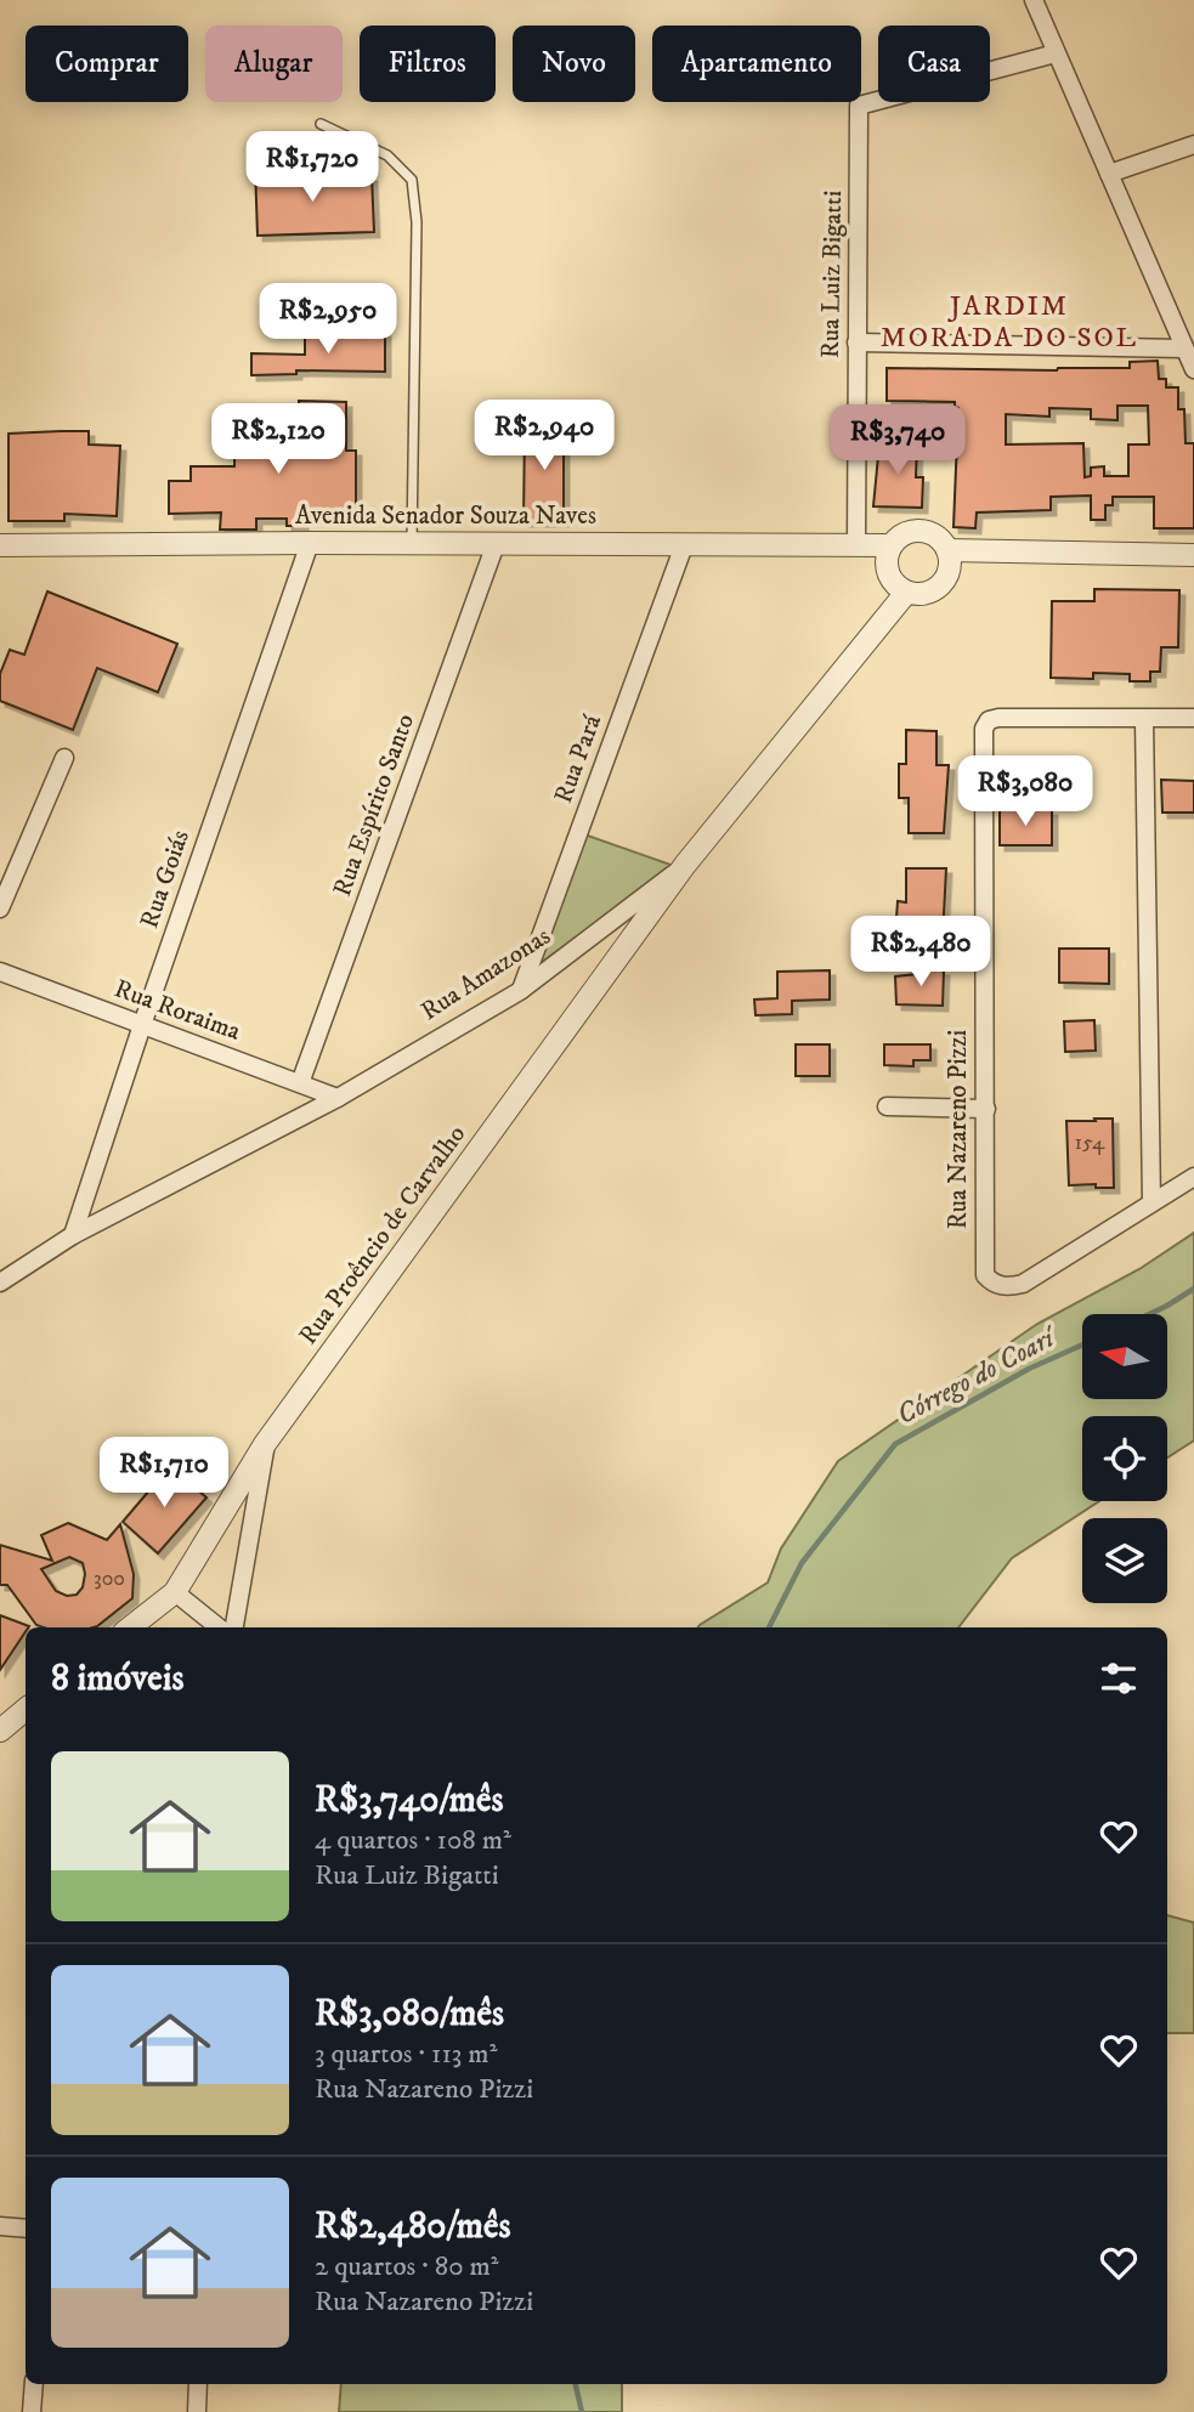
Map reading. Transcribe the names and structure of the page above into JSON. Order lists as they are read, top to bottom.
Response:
{
  "streets": {
    "street": [
      "Rua Luiz Bigatti",
      "Avenida Senador Souza Naves",
      "Rua Pará",
      "Rua Espírito Santo",
      "Rua Goiás",
      "Rua Amazonas",
      "Rua Roraima",
      "Rua Nazareno Pizzi",
      "Rua Proêncio de Carvalho"
    ]
  },
  "crossings": [
    ["Rua Luiz Bigatti", "Avenida Senador Souza Naves"],
    ["Avenida Senador Souza Naves", "Rua Pará"],
    ["Avenida Senador Souza Naves", "Rua Espírito Santo"],
    ["Avenida Senador Souza Naves", "Rua Goiás"],
    ["Avenida Senador Souza Naves", "Rua Amazonas"],
    ["Rua Pará", "Rua Amazonas"],
    ["Rua Espírito Santo", "Rua Roraima"],
    ["Rua Goiás", "Rua Amazonas"],
    ["Rua Goiás", "Rua Roraima"],
    ["Rua Amazonas", "Rua Roraima"],
    ["Rua Amazonas", "Rua Proêncio de Carvalho"]
  ],
  "districts": ["JARDIM MORADA DO SOL"],
  "water": ["Córrego do Coarí"],
  "house_numbers": ["154", "300"],
  "north": "left",
  "page": {
    "chip": [
      "Comprar",
      "Alugar",
      "Filtros",
      "Novo",
      "Apartamento",
      "Casa"
    ],
    "price": [
      "R$1,720",
      "R$2,950",
      "R$2,940",
      "R$2,120",
      "R$3,740",
      "R$3,080",
      "R$2,480",
      "R$1,710"
    ],
    "heading": "8 imóveis",
    "list": [
      {
        "name": "R$3,740/mês",
        "note": "4 quartos · 108 m² · Rua Luiz Bigatti"
      },
      {
        "name": "R$3,080/mês",
        "note": "3 quartos · 113 m² · Rua Nazareno Pizzi"
      },
      {
        "name": "R$2,480/mês",
        "note": "2 quartos · 80 m² · Rua Nazareno Pizzi"
      }
    ]
  }
}
